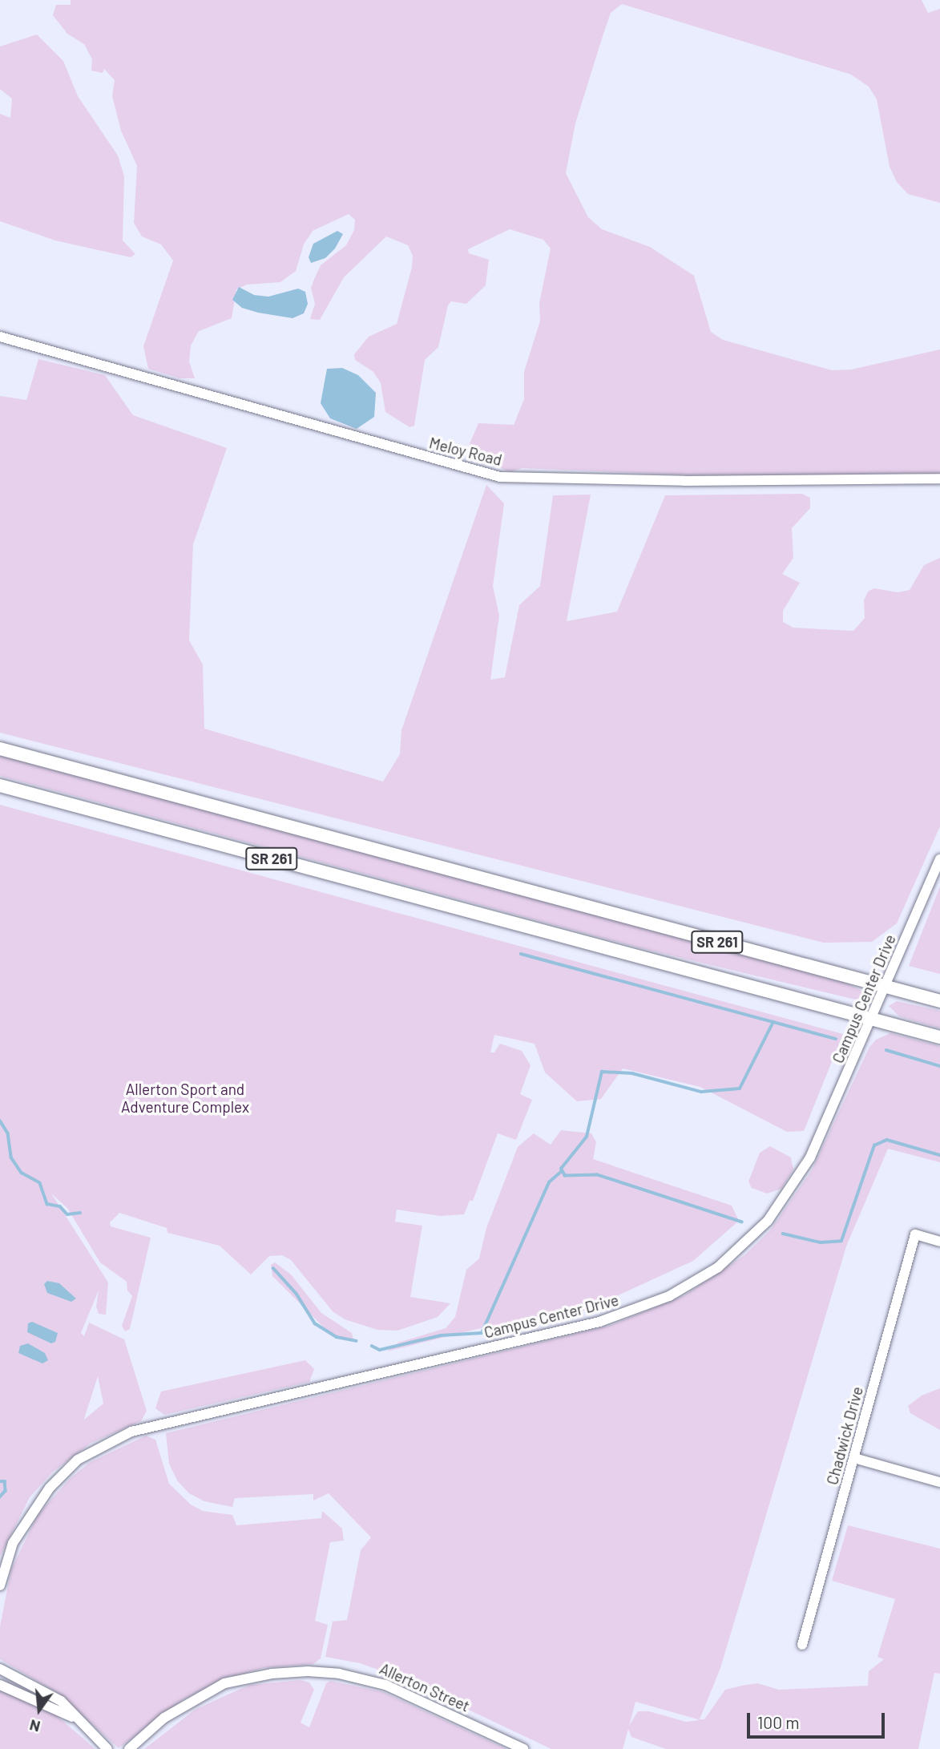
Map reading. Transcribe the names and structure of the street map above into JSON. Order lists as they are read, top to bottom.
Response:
{
  "streets": {
    "main road": ["SR 261"],
    "street": [
      "Meloy Road",
      "Campus Center Drive",
      "Chadwick Drive",
      "Allerton Street"
    ]
  },
  "crossings": [
    ["SR 261", "Campus Center Drive"]
  ],
  "parks": ["Allerton Sport and Adventure Complex"],
  "scale_bar": "100 m",
  "north": "bottom"
}
